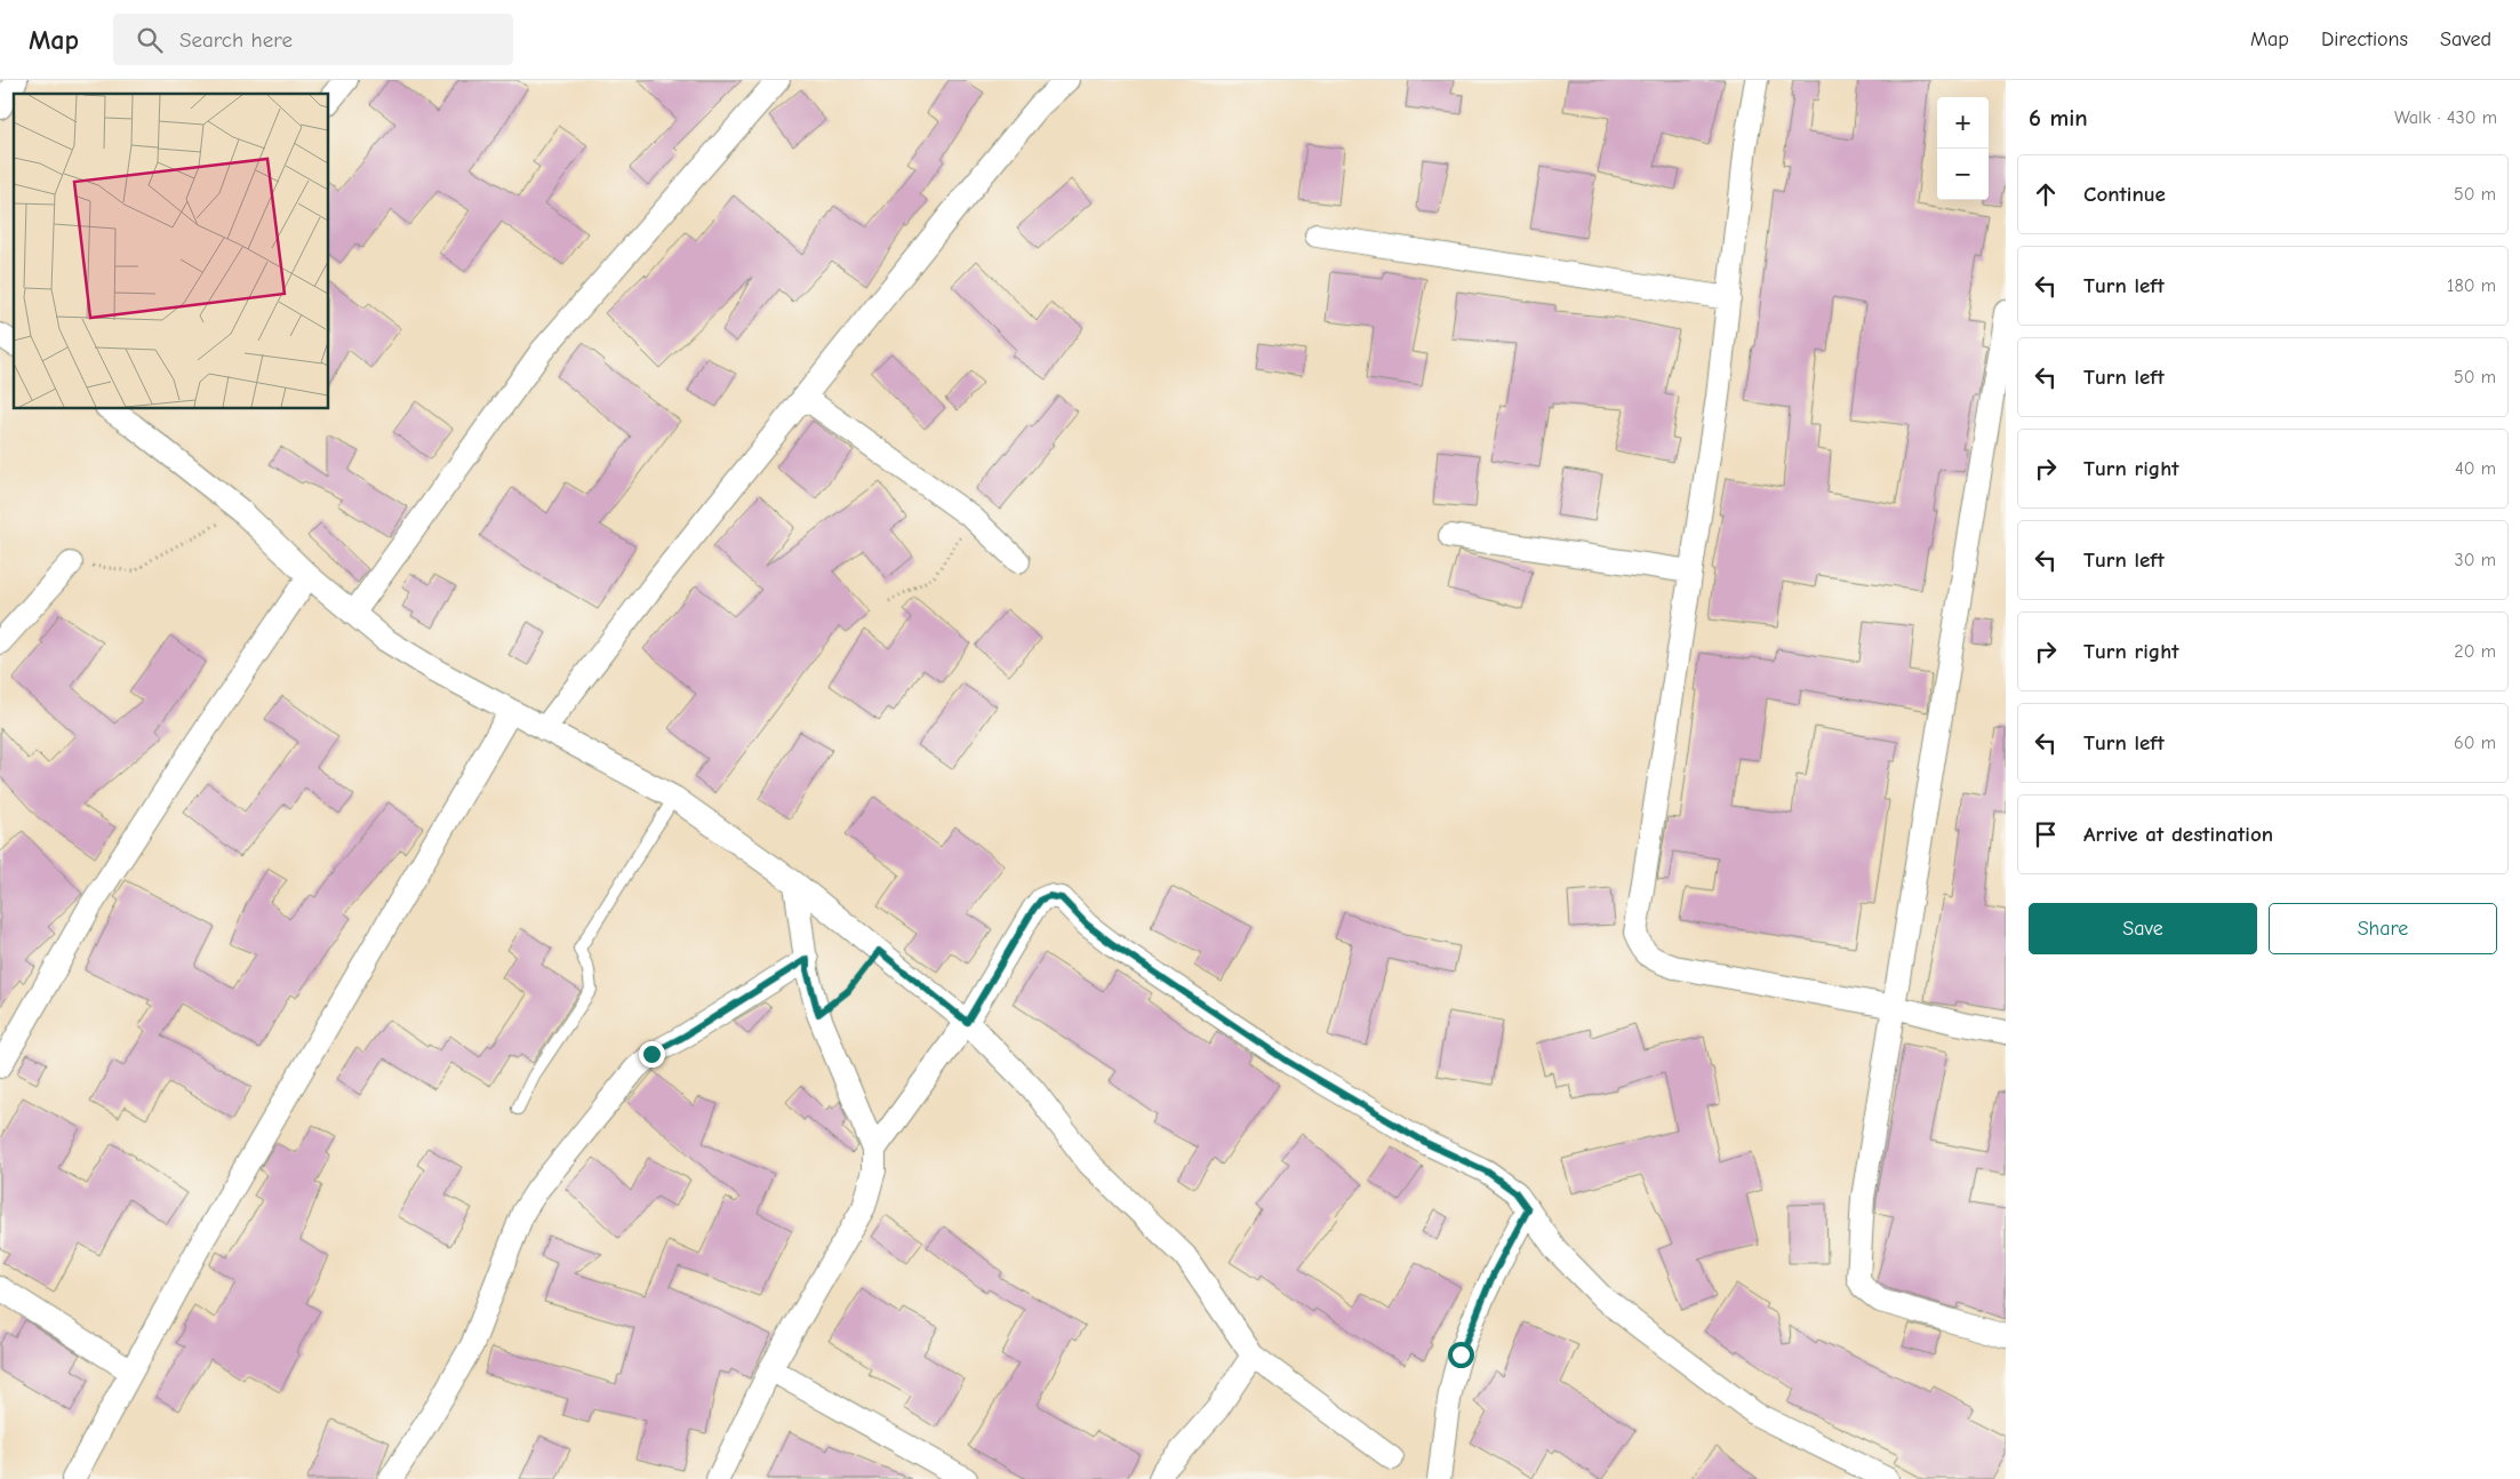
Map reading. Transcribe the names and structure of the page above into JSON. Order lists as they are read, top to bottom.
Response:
{
  "page": {
    "header": "Map",
    "search": "Search here",
    "nav": ["Map", "Directions", "Saved"],
    "heading": ["6 min", "Walk · 430 m"],
    "map_buttons": ["+", "−"],
    "list": [
      ["Continue", "50 m"],
      ["Turn left", "180 m"],
      ["Turn left", "50 m"],
      ["Turn right", "40 m"],
      ["Turn left", "30 m"],
      ["Turn right", "20 m"],
      ["Turn left", "60 m"],
      "Arrive at destination"
    ],
    "buttons": ["Save", "Share"]
  }
}
